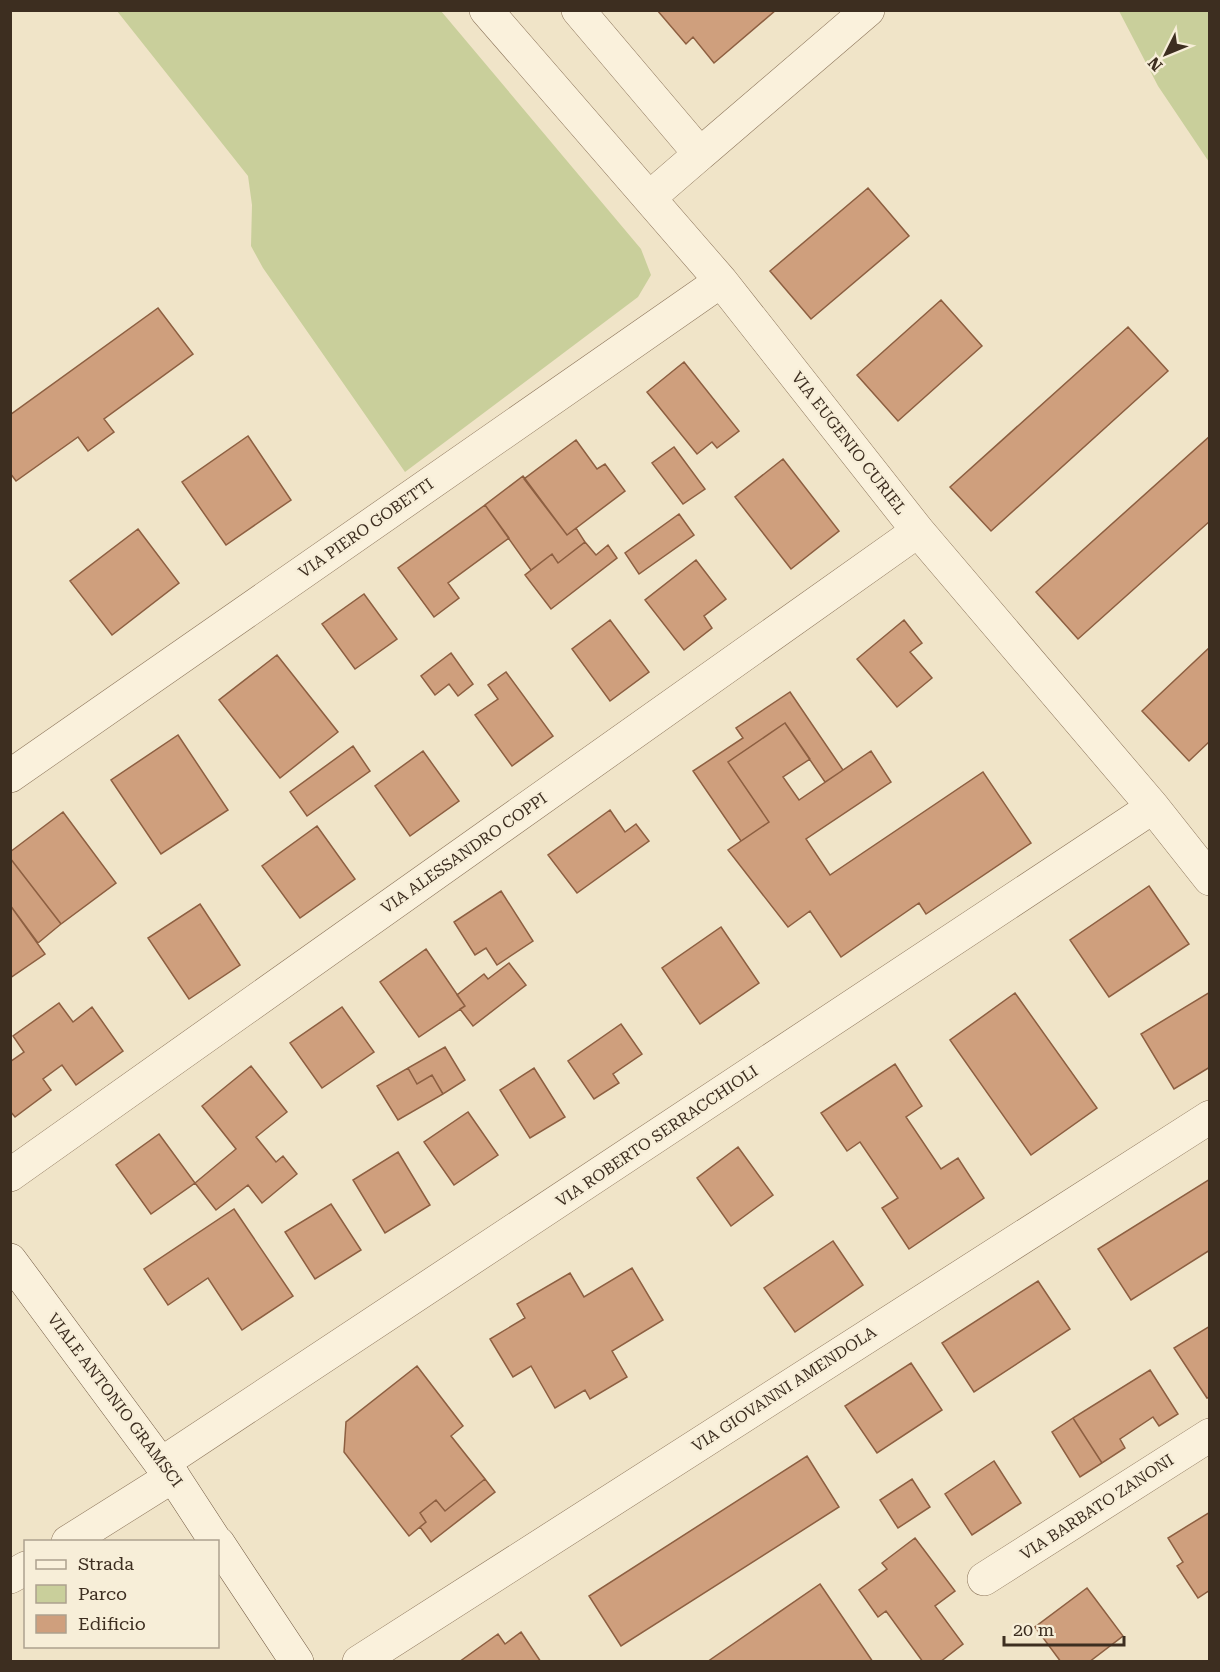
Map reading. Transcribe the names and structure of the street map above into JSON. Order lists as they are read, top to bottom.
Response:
{
  "streets": {
    "street": [
      "VIA EUGENIO CURIEL",
      "VIA PIERO GOBETTI",
      "VIA ALESSANDRO COPPI",
      "VIA ROBERTO SERRACCHIOLI",
      "VIA GIOVANNI AMENDOLA",
      "VIALE ANTONIO GRAMSCI",
      "VIA BARBATO ZANONI"
    ]
  },
  "crossings": [
    ["VIA EUGENIO CURIEL", "VIA PIERO GOBETTI"],
    ["VIA EUGENIO CURIEL", "VIA ALESSANDRO COPPI"],
    ["VIA EUGENIO CURIEL", "VIA ROBERTO SERRACCHIOLI"],
    ["VIA ROBERTO SERRACCHIOLI", "VIALE ANTONIO GRAMSCI"]
  ],
  "legend": ["Strada", "Parco", "Edificio"],
  "scale_bar": "20 m",
  "north": "bottom left"
}
